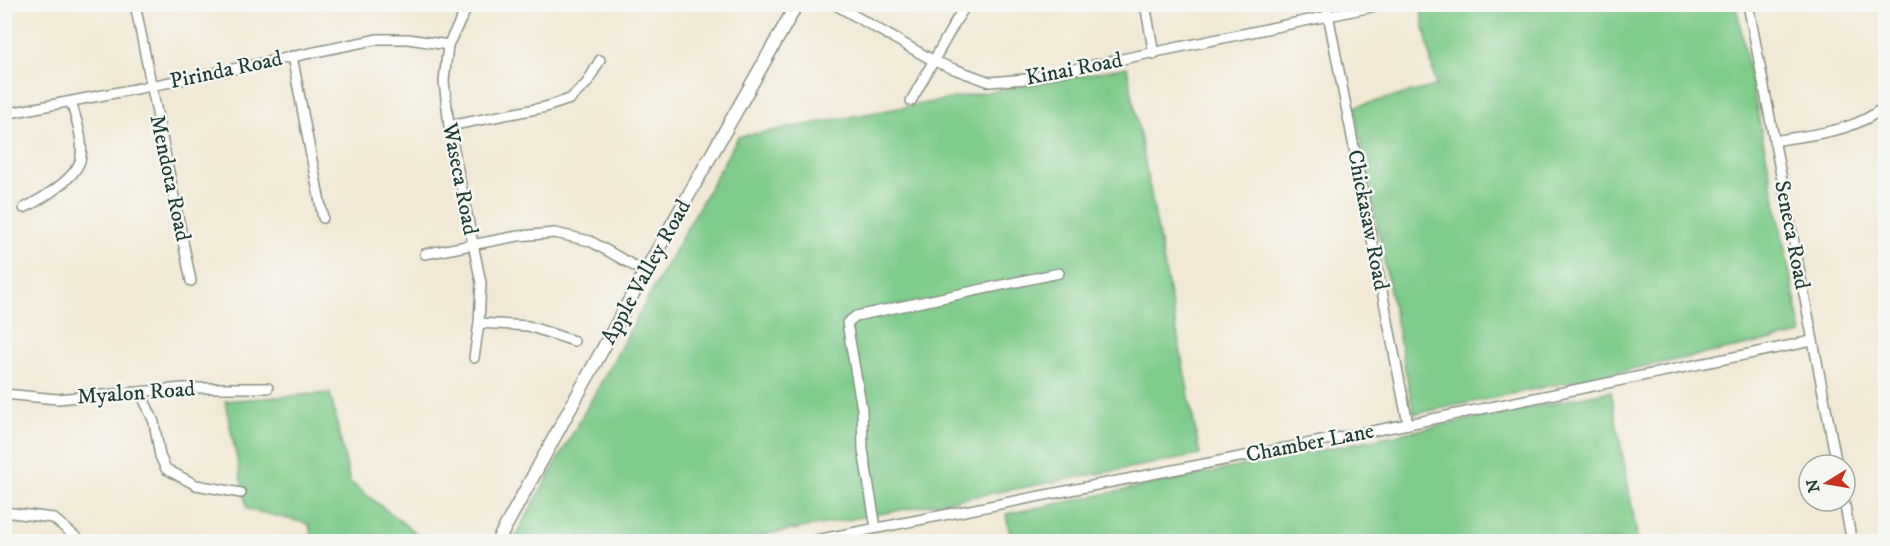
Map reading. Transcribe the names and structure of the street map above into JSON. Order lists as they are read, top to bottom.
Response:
{
  "streets": {
    "main road": ["Apple Valley Road"],
    "street": [
      "Kinai Road",
      "Pirinda Road",
      "Mendota Road",
      "Waseca Road",
      "Chickasaw Road",
      "Seneca Road",
      "Myalon Road",
      "Chamber Lane"
    ]
  },
  "crossings": [
    ["Kinai Road", "Chickasaw Road"],
    ["Pirinda Road", "Mendota Road"],
    ["Pirinda Road", "Waseca Road"],
    ["Chickasaw Road", "Chamber Lane"],
    ["Seneca Road", "Chamber Lane"]
  ],
  "north": "left"
}
